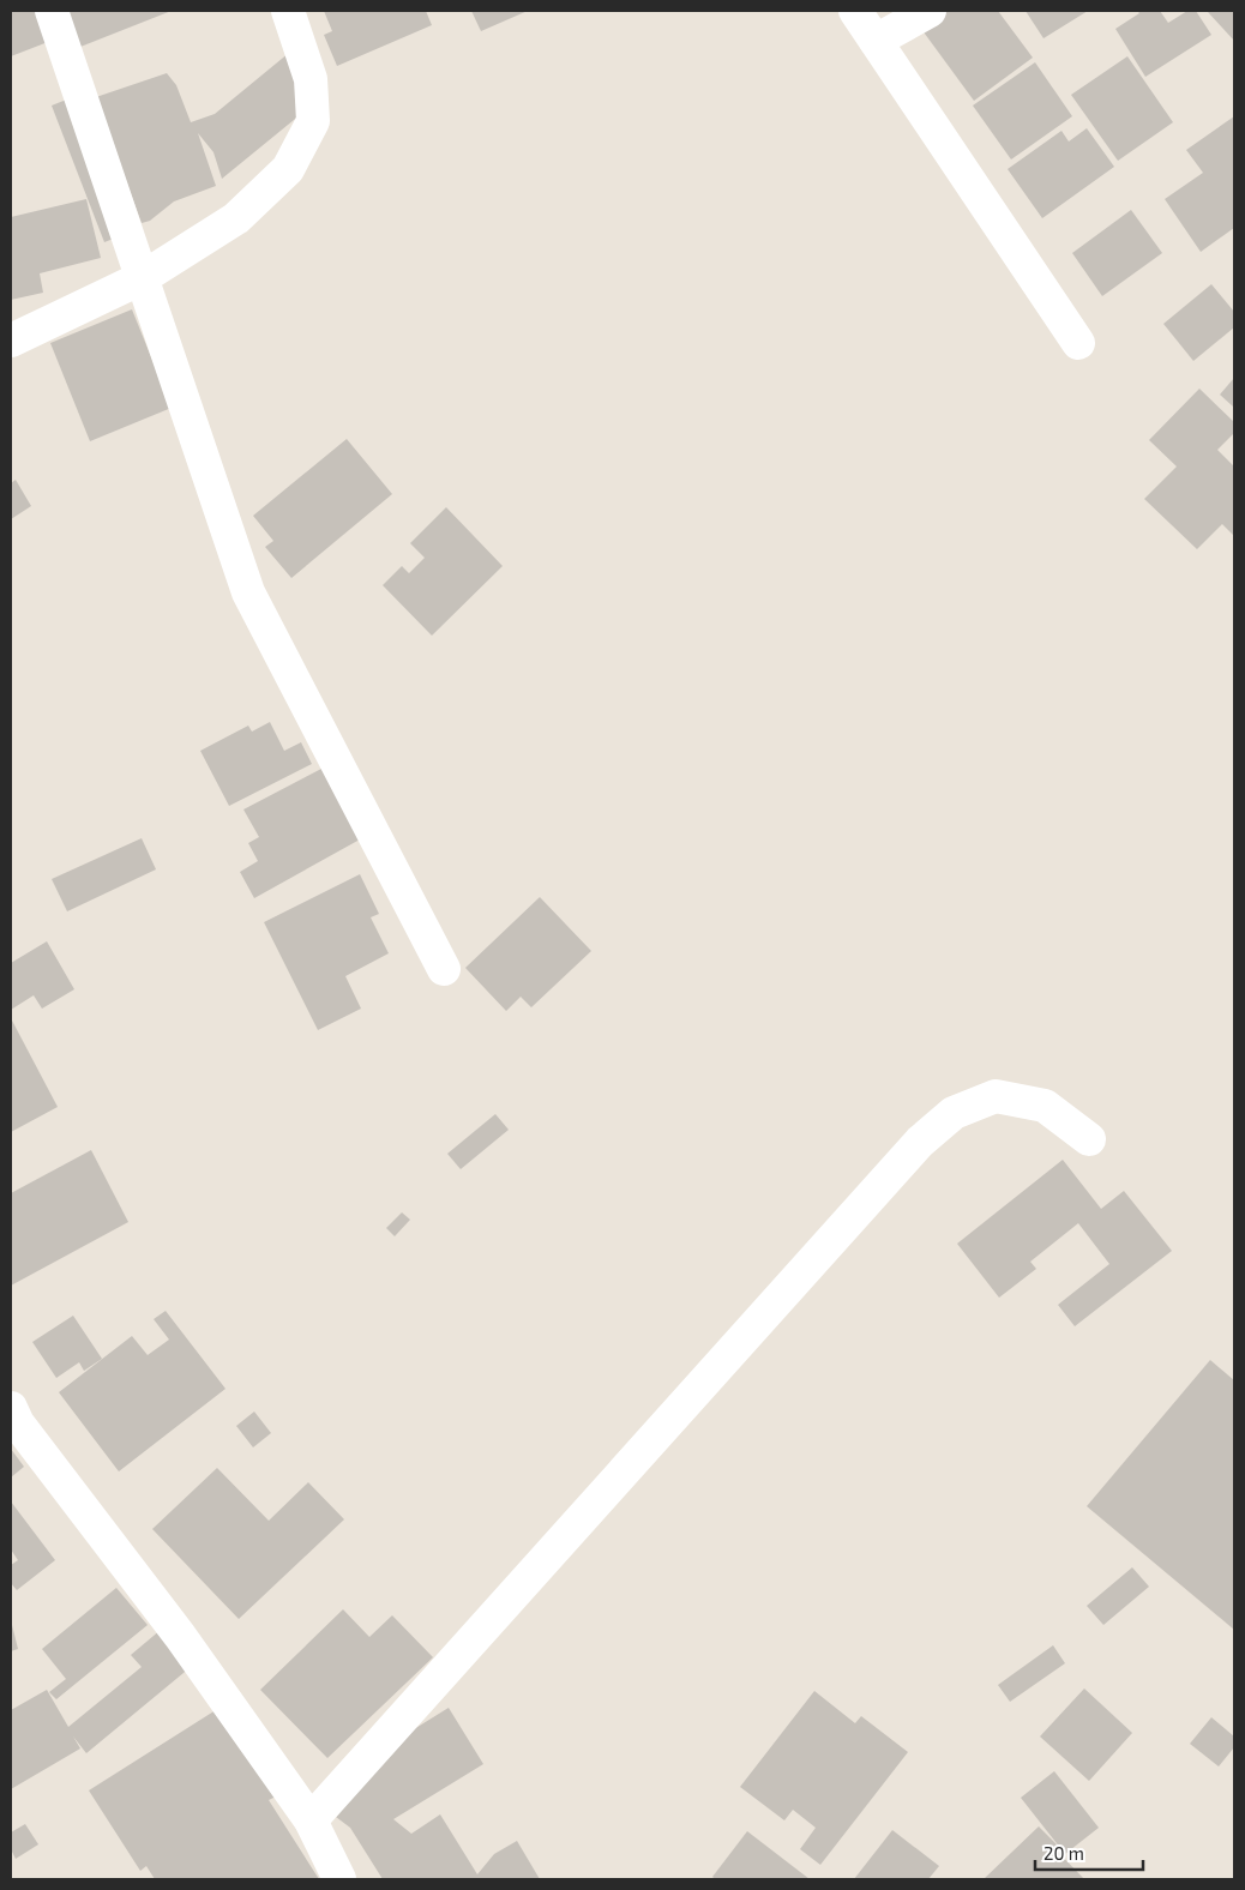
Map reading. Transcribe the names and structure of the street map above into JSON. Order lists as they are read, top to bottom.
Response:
{
  "scale_bar": "20 m"
}
